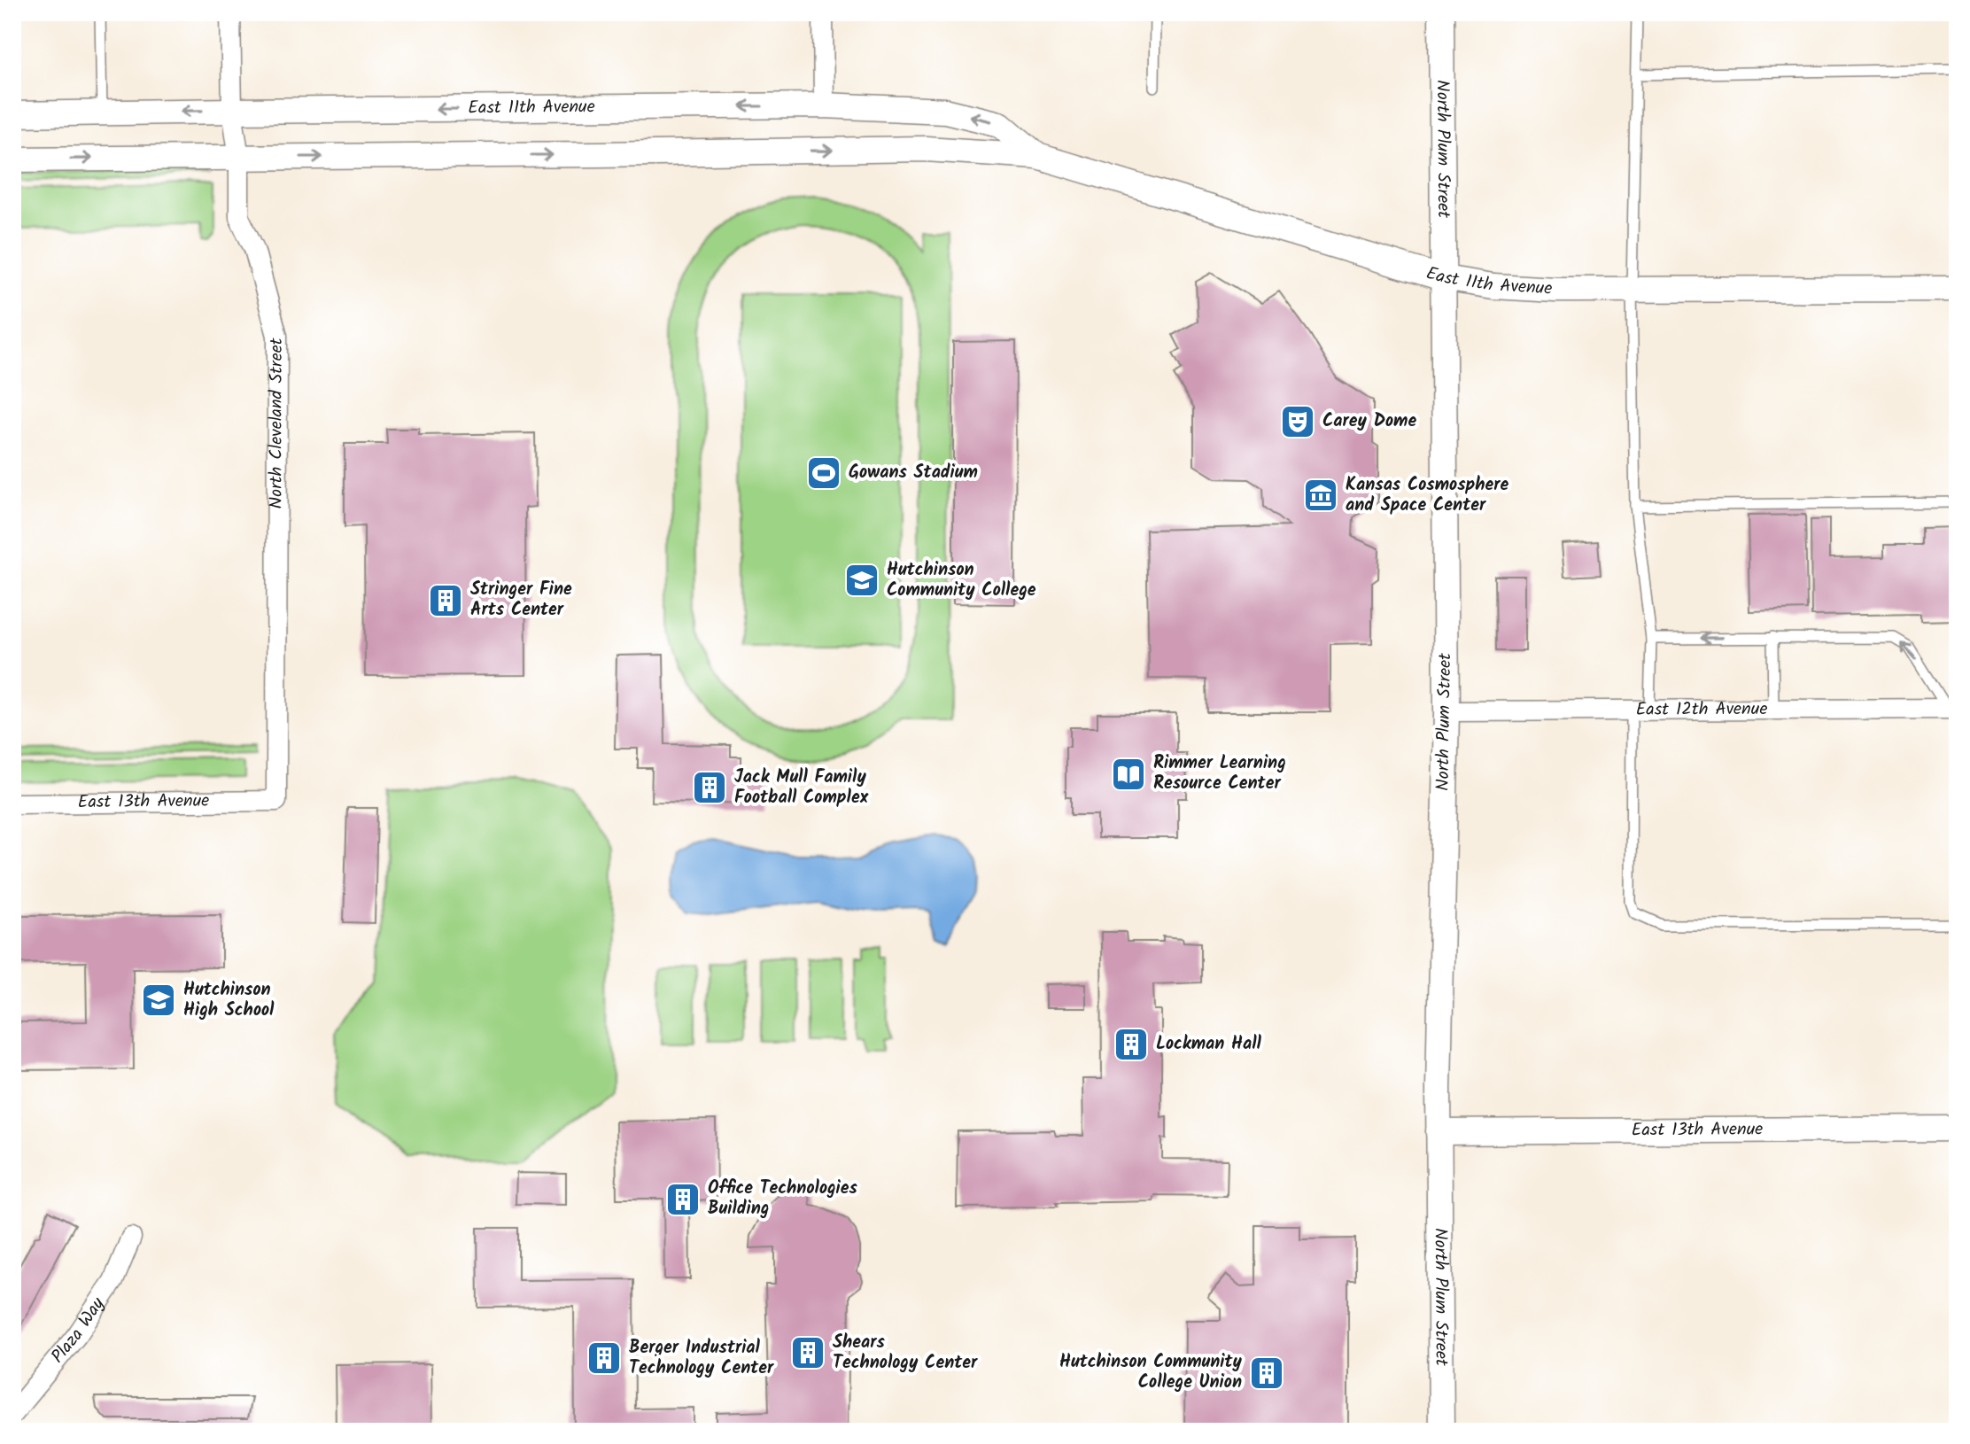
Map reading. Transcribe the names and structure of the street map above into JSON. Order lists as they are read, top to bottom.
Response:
{
  "streets": {
    "street": [
      "East 11th Avenue",
      "North Plum Street",
      "North Cleveland Street",
      "East 12th Avenue",
      "East 13th Avenue",
      "Plaza Way"
    ]
  },
  "crossings": [
    ["East 11th Avenue", "North Plum Street"],
    ["East 11th Avenue", "North Cleveland Street"],
    ["North Plum Street", "East 12th Avenue"],
    ["North Plum Street", "East 13th Avenue"],
    ["North Cleveland Street", "East 13th Avenue"]
  ],
  "places": {
    "theatre": ["Carey Dome"],
    "sports": ["Gowans Stadium"],
    "museum": ["Kansas Cosmosphere and Space Center"],
    "school or university": ["Hutchinson Community College", "Hutchinson High School"],
    "building": [
      "Stringer Fine Arts Center",
      "Jack Mull Family Football Complex",
      "Lockman Hall",
      "Office Technologies Building",
      "Shears Technology Center",
      "Berger Industrial Technology Center",
      "Hutchinson Community College Union"
    ],
    "library": ["Rimmer Learning Resource Center"]
  }
}
